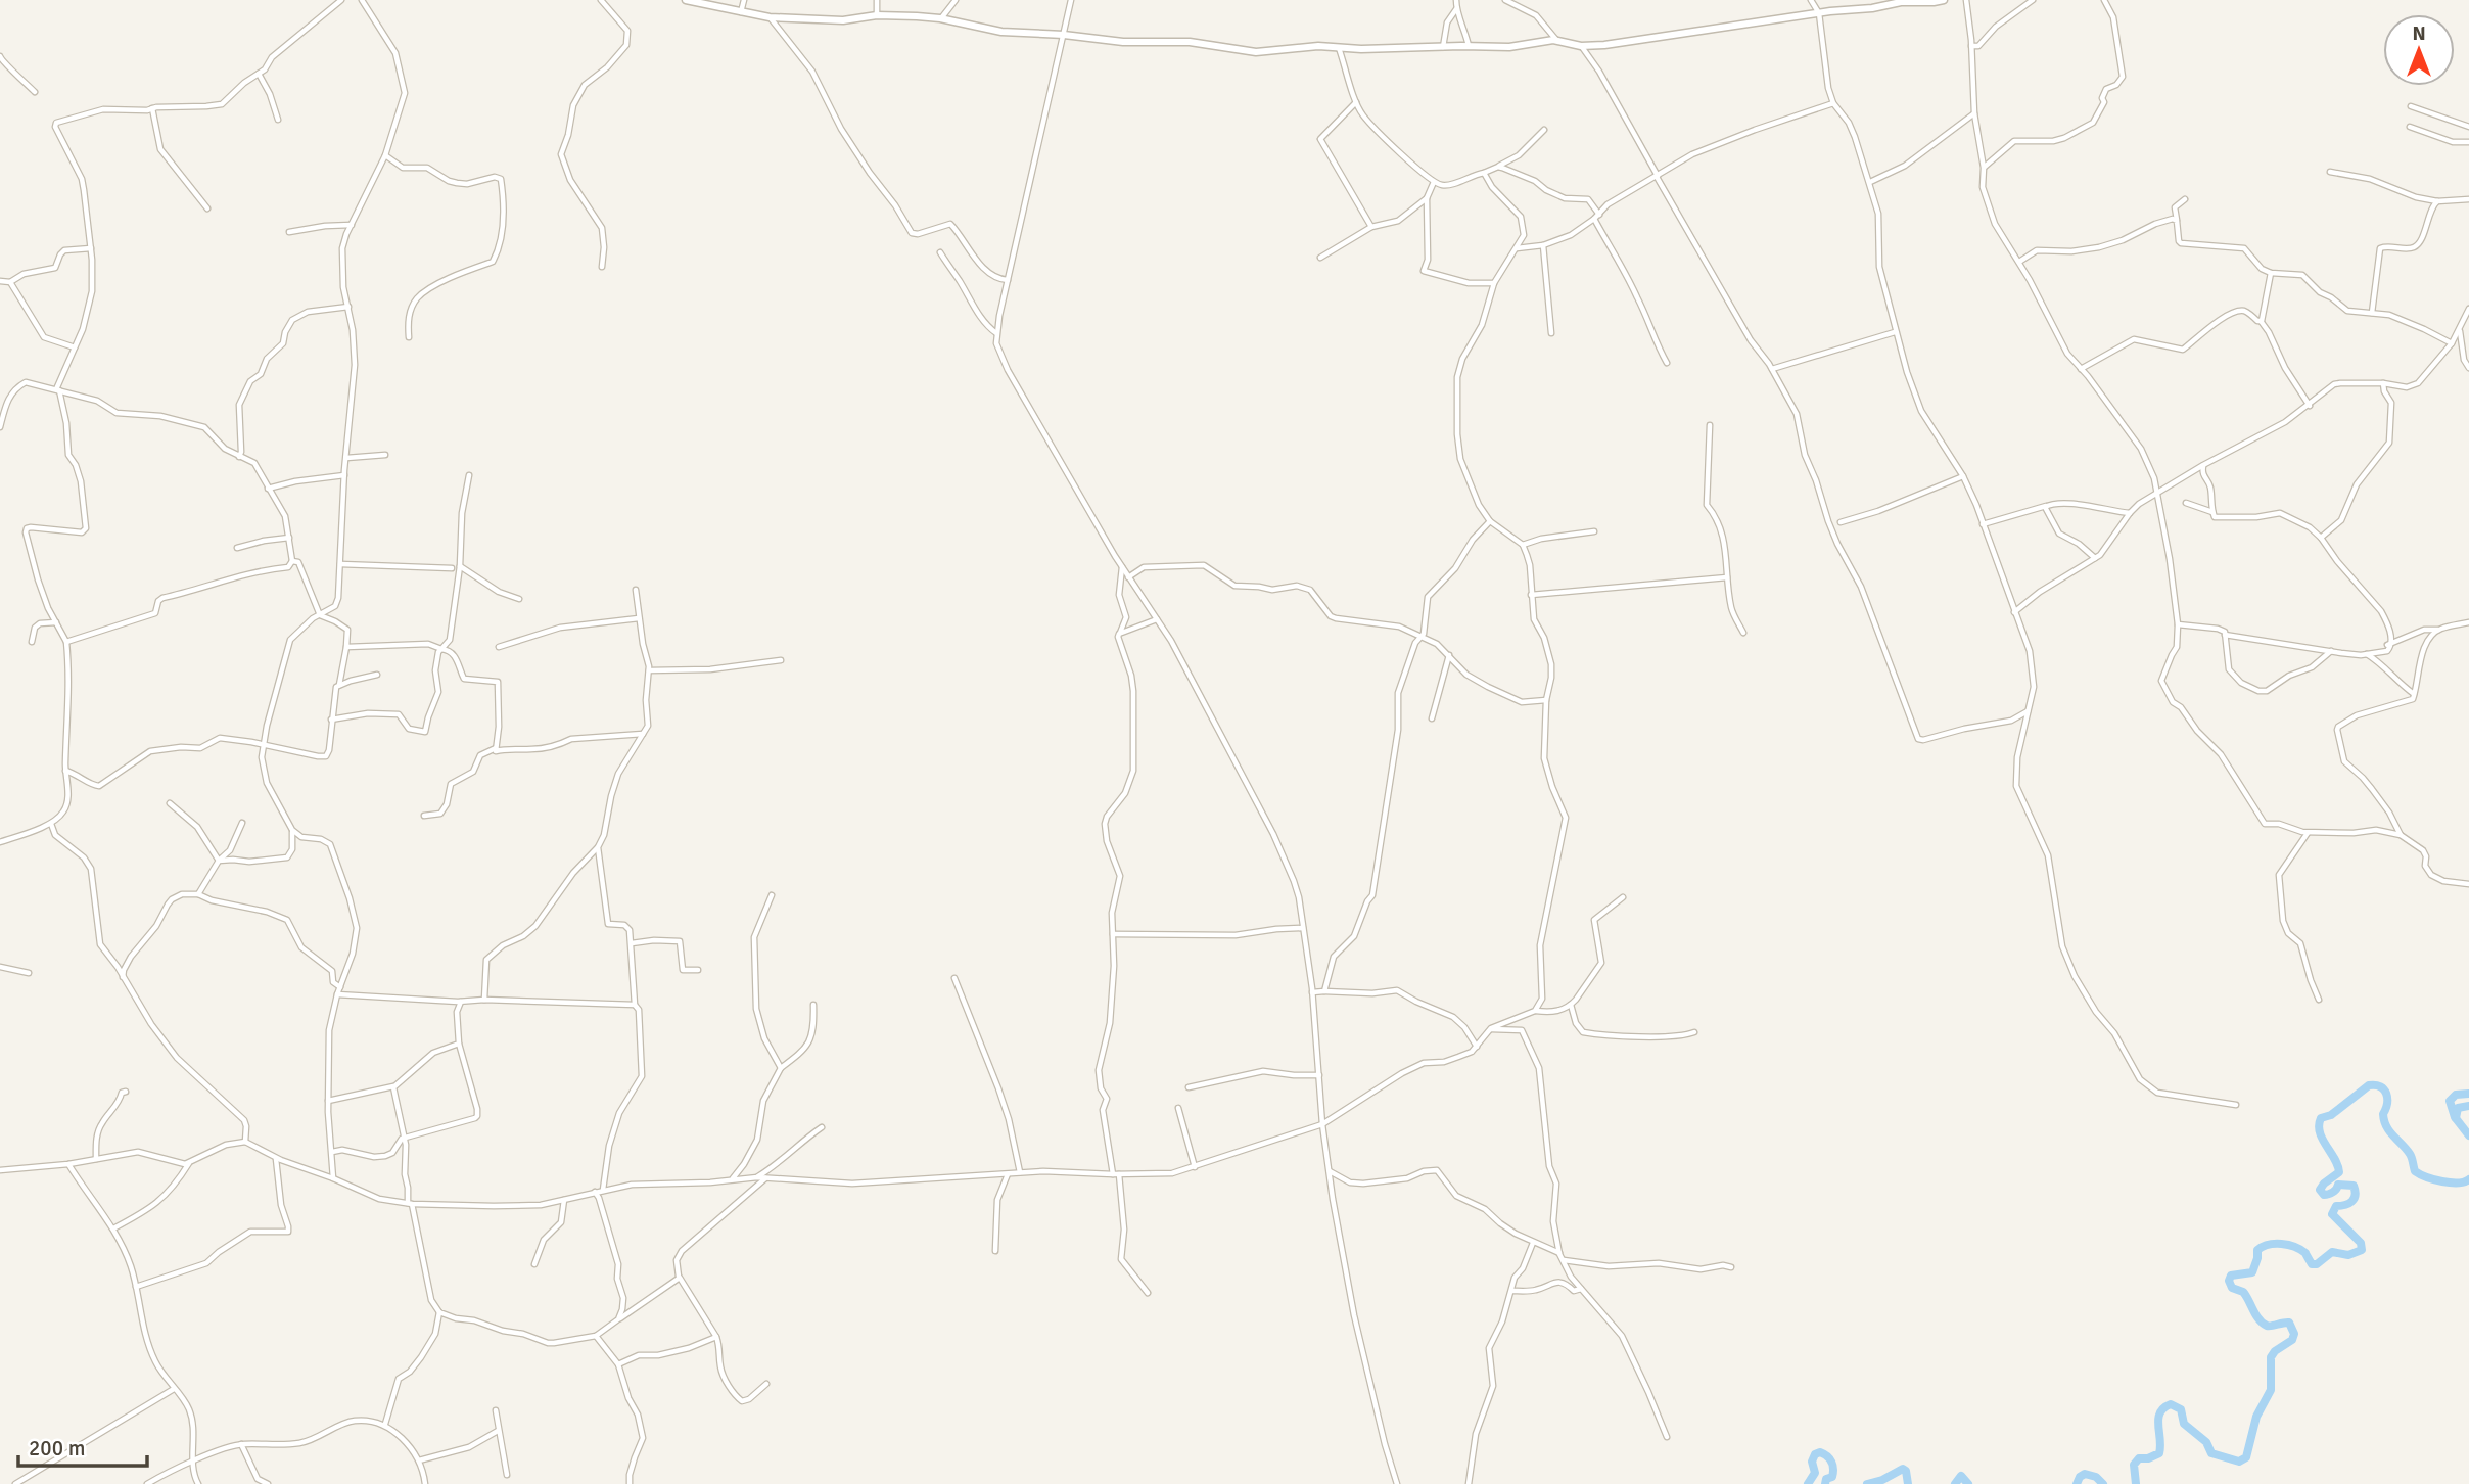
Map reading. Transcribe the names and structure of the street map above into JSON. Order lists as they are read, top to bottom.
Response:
{
  "scale_bar": "200 m",
  "north": "top"
}
